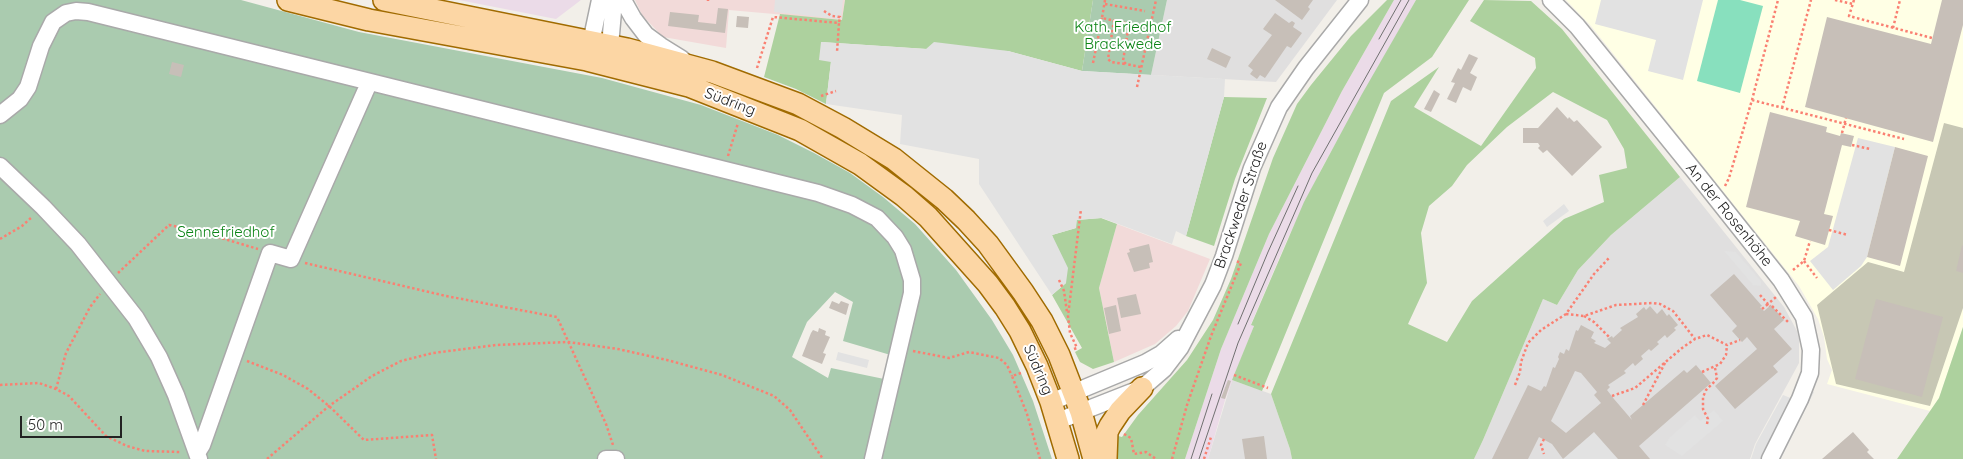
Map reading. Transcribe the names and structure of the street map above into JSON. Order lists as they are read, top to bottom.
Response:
{
  "streets": {
    "main road": ["Südring"],
    "street": ["Brackweder Straße", "An der Rosenhöhe"]
  },
  "crossings": [
    ["Südring", "Brackweder Straße"]
  ],
  "parks": ["Kath. Friedhof Brackwede", "Sennefriedhof"],
  "scale_bar": "50 m"
}
